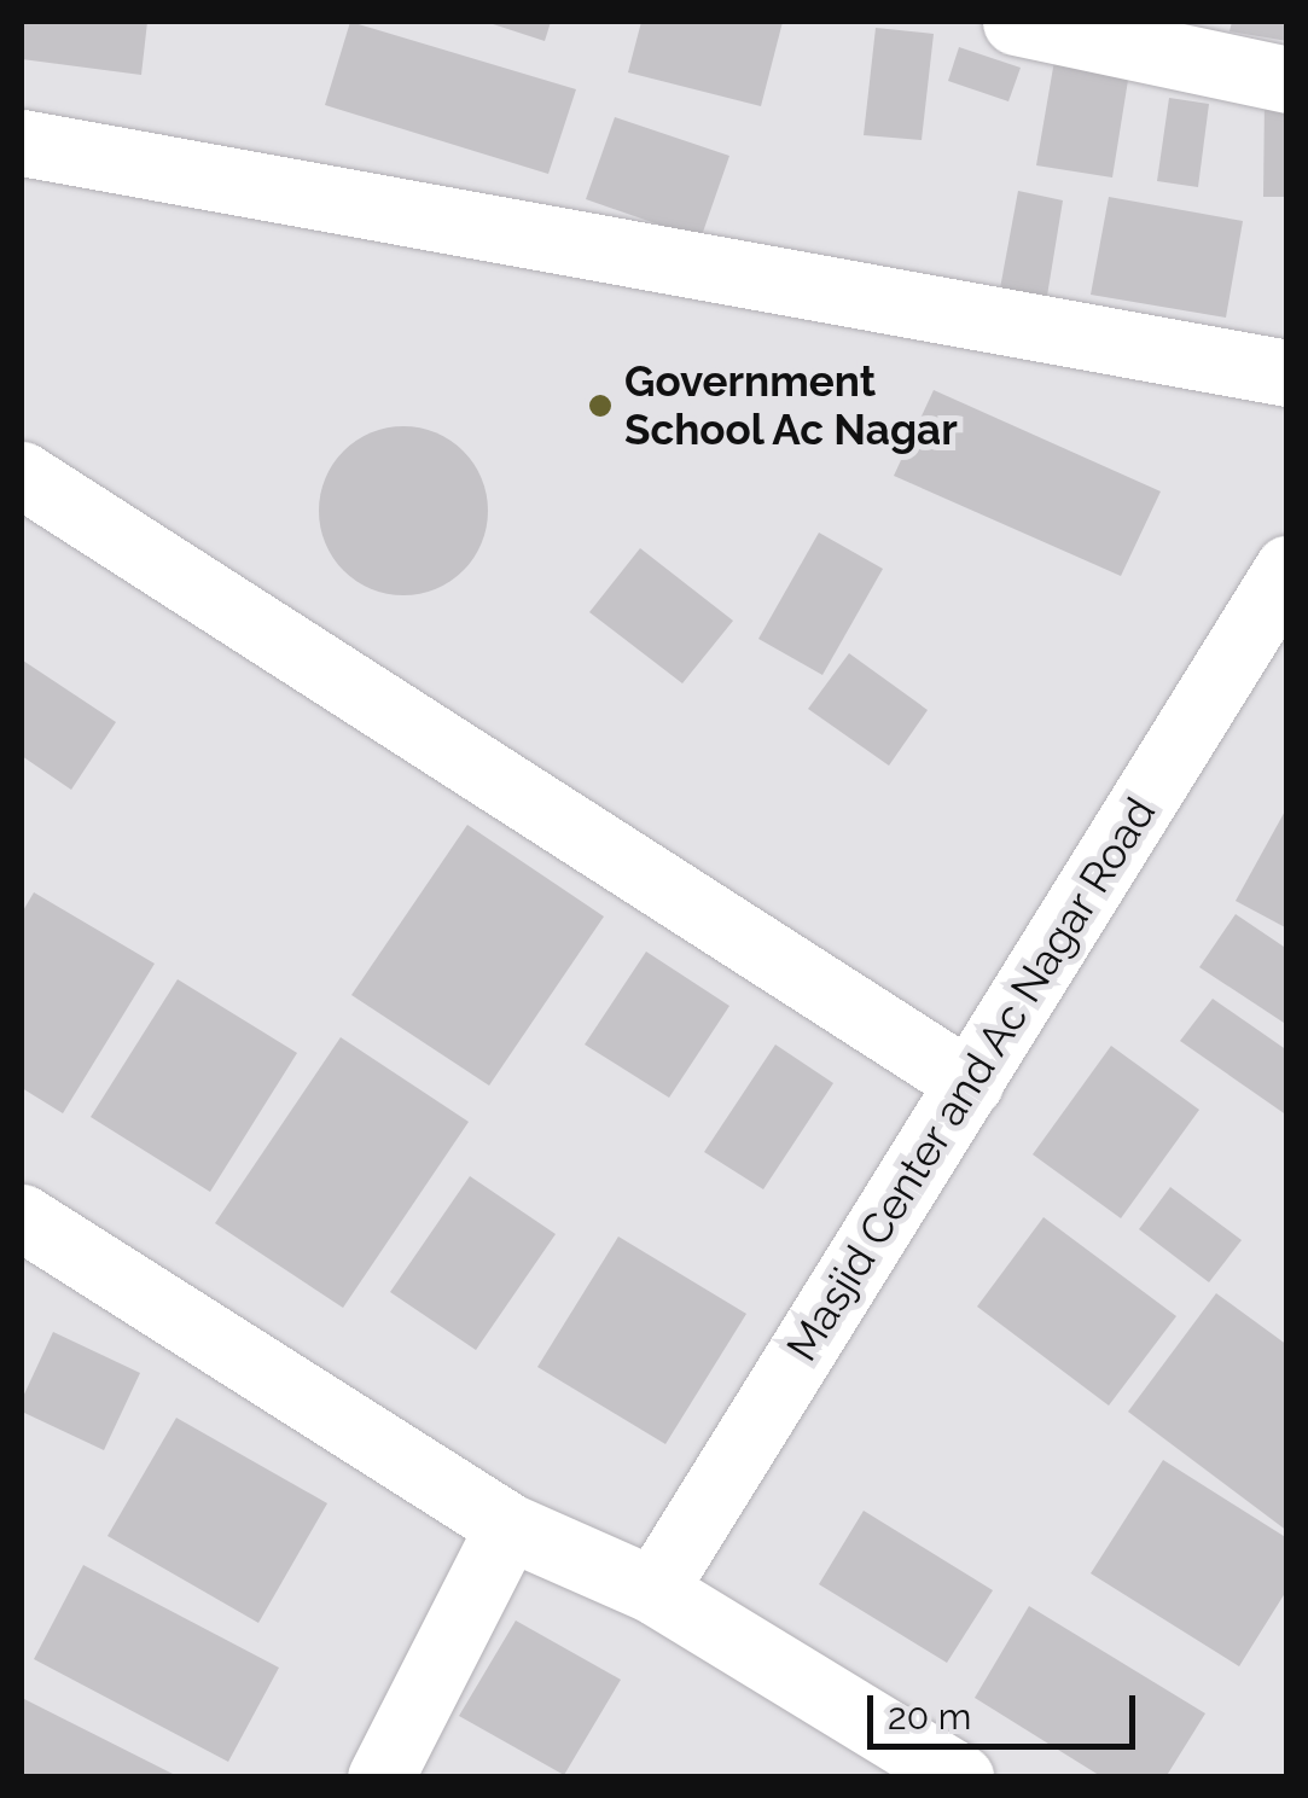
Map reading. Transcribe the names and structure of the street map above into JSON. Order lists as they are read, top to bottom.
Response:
{
  "streets": {
    "street": ["Masjid Center and Ac Nagar Road"]
  },
  "places": ["Government School Ac Nagar"],
  "scale_bar": "20 m"
}
